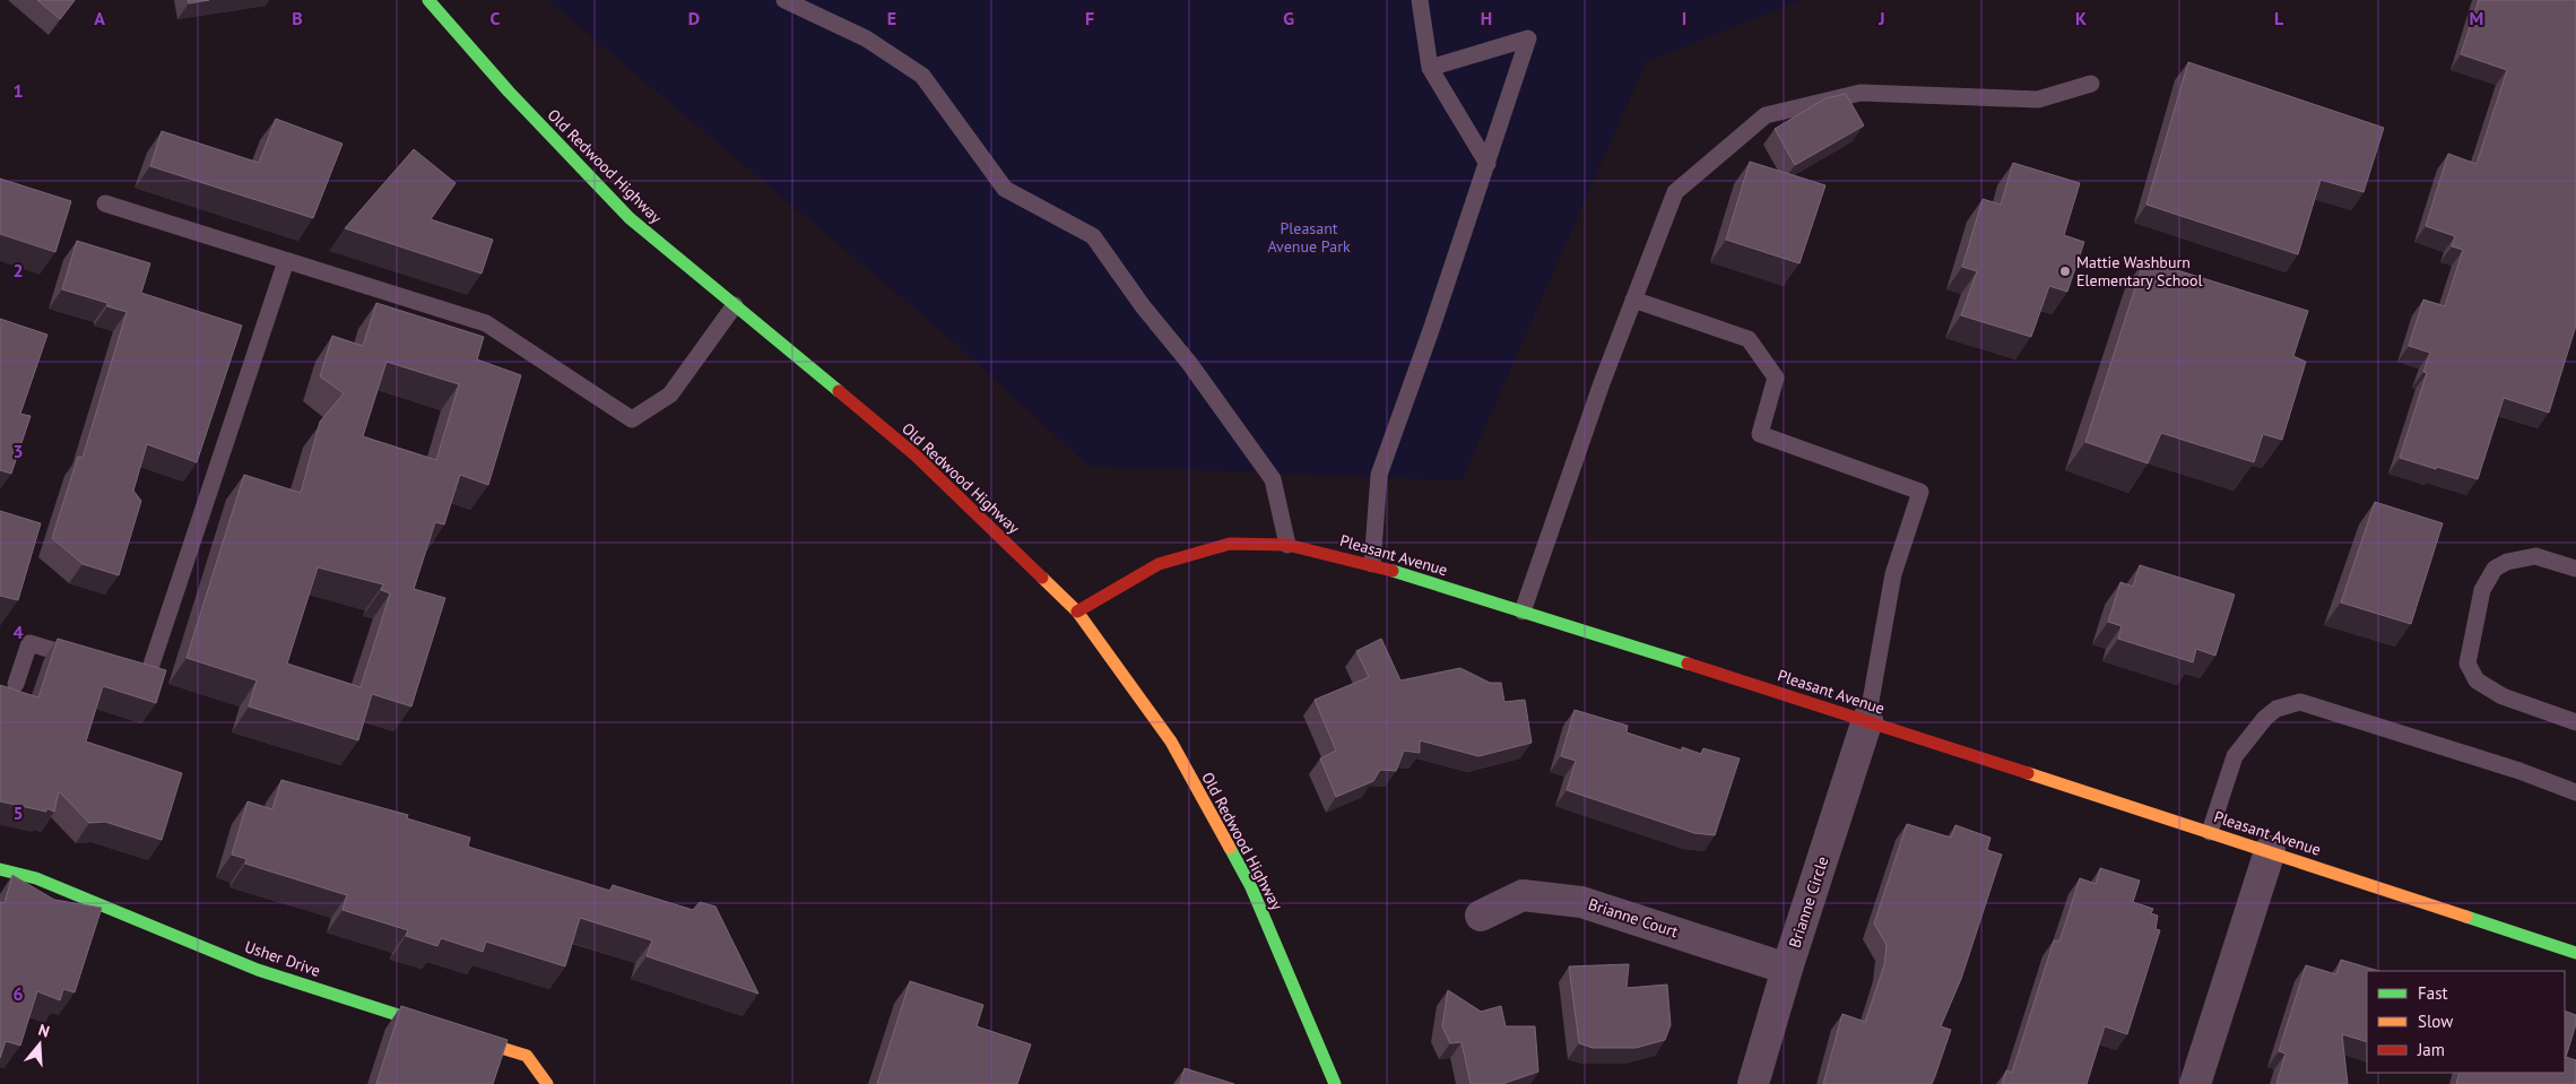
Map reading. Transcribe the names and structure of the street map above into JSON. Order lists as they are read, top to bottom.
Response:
{
  "streets": {
    "street": [
      "Old Redwood Highway",
      "Pleasant Avenue",
      "Brianne Circle",
      "Brianne Court",
      "Usher Drive"
    ]
  },
  "crossings": [
    ["Old Redwood Highway", "Pleasant Avenue"],
    ["Pleasant Avenue", "Brianne Circle"],
    ["Brianne Circle", "Brianne Court"]
  ],
  "parks": ["Pleasant Avenue Park"],
  "places": ["Mattie Washburn Elementary School"],
  "legend": ["Fast", "Slow", "Jam"],
  "north": "top",
  "grid": {
    "columns": [
      "A",
      "B",
      "C",
      "D",
      "E",
      "F",
      "G",
      "H",
      "I",
      "J",
      "K",
      "L",
      "M"
    ],
    "rows": [
      "1",
      "2",
      "3",
      "4",
      "5",
      "6"
    ]
  }
}
